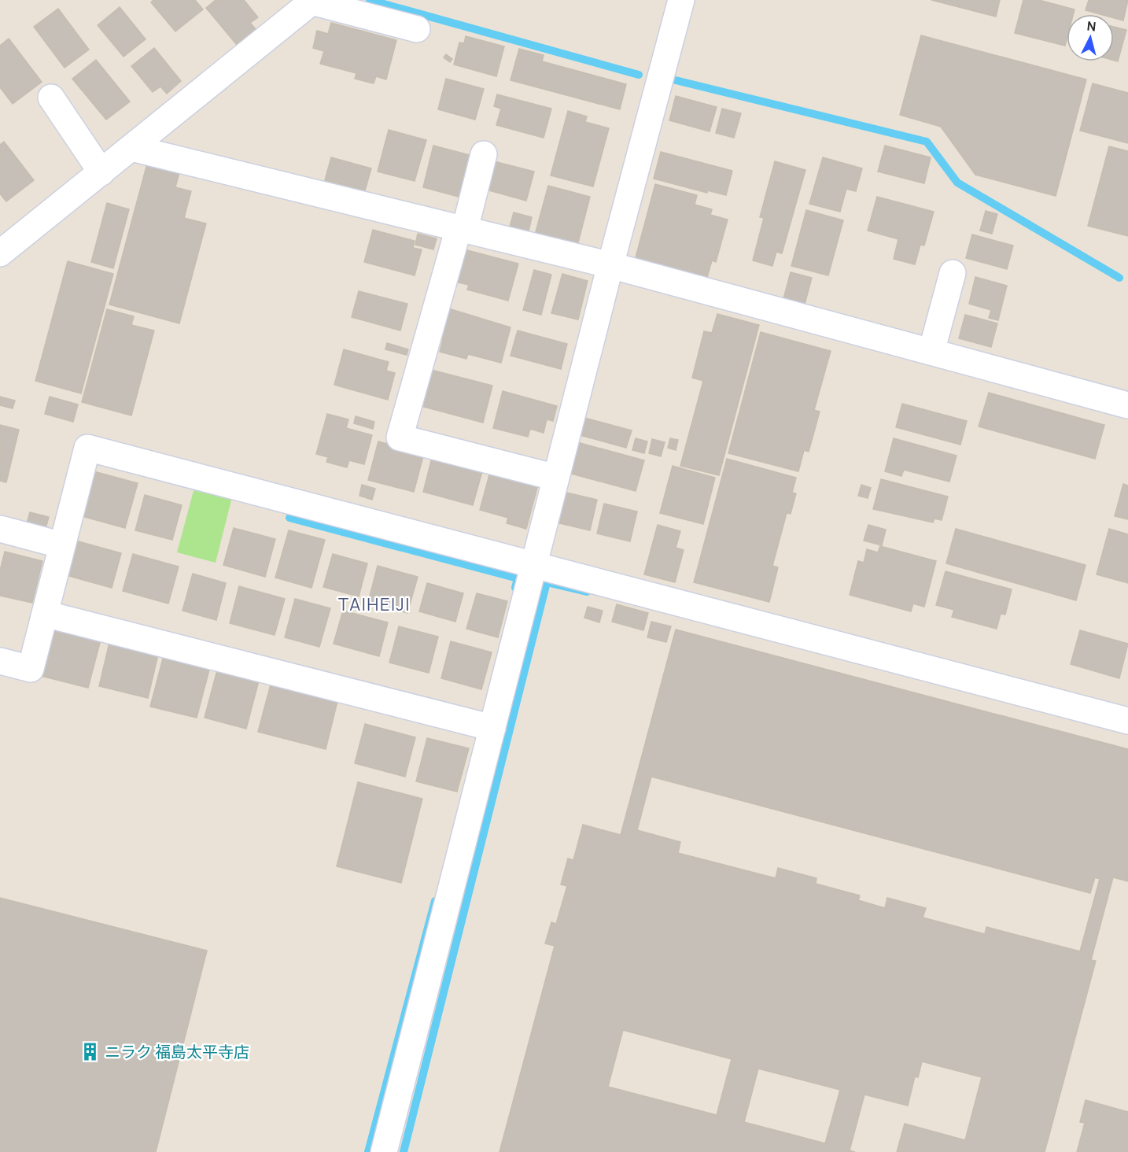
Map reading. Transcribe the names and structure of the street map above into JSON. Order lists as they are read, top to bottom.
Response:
{
  "districts": ["TAIHEIJI"],
  "places": {
    "building": ["ニラク 福島太平寺店"]
  },
  "north": "top"
}
